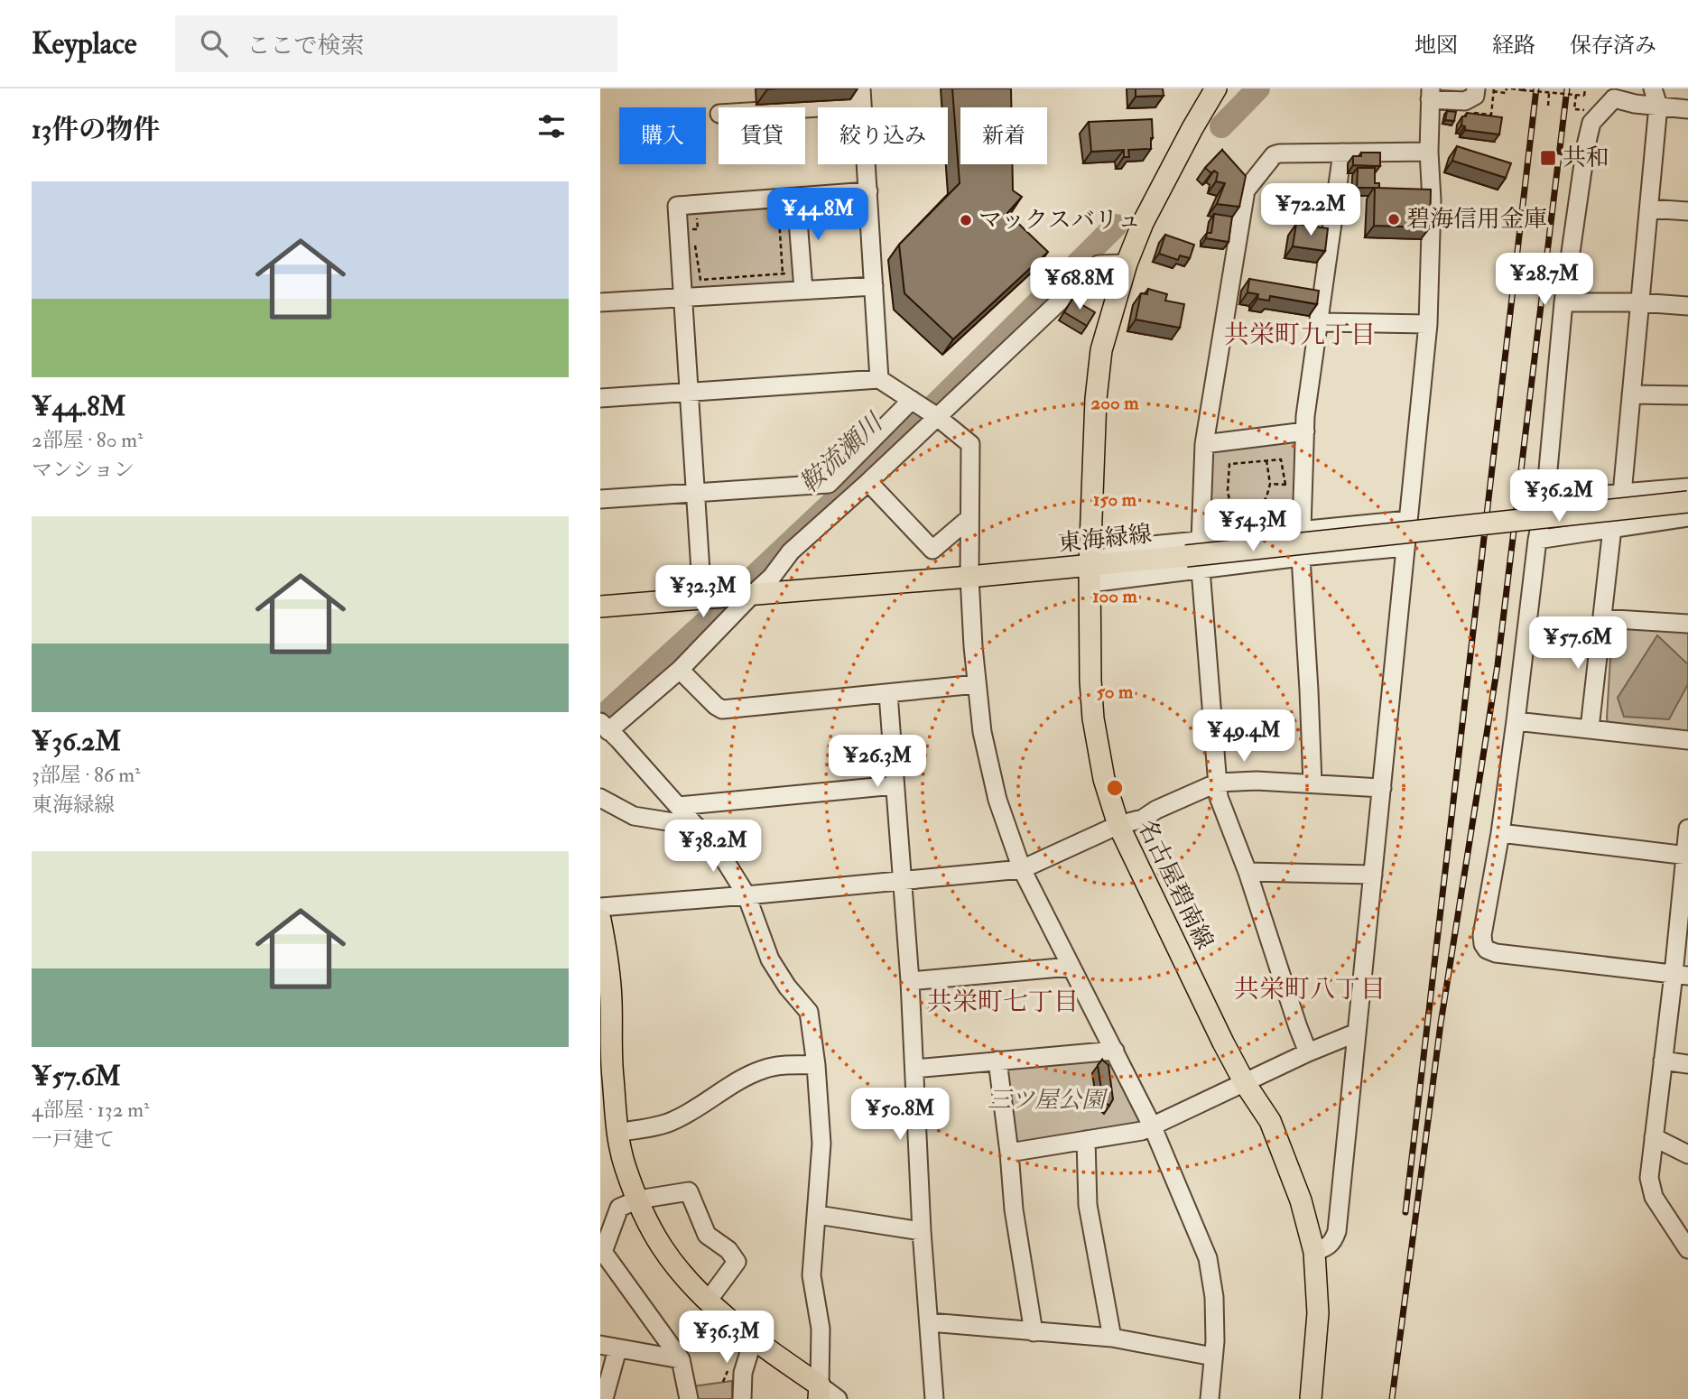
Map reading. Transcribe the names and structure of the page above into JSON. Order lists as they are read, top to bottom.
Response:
{
  "streets": {
    "main road": ["東海緑線", "名古屋碧南線"]
  },
  "crossings": [
    ["東海緑線", "名古屋碧南線"]
  ],
  "districts": ["共栄町九丁目", "共栄町八丁目", "共栄町七丁目"],
  "water": ["鞍流瀬川"],
  "parks": ["三ツ屋公園"],
  "places": {
    "transit": ["共和"],
    "other": ["碧海信用金庫", "マックスバリュ"]
  },
  "page": {
    "header": "Keyplace",
    "search": "ここで検索",
    "nav": ["地図", "経路", "保存済み"],
    "heading": "13件の物件",
    "chip": [
      "購入",
      "賃貸",
      "絞り込み",
      "新着"
    ],
    "list": [
      {
        "name": "¥44.8M",
        "note": "2部屋 · 80 m² · マンション"
      },
      {
        "name": "¥36.2M",
        "note": "3部屋 · 86 m² · 東海緑線"
      },
      {
        "name": "¥57.6M",
        "note": "4部屋 · 132 m² · 一戸建て"
      }
    ],
    "price": [
      "¥72.2M",
      "¥44.8M",
      "¥28.7M",
      "¥68.8M",
      "¥36.2M",
      "¥54.3M",
      "¥32.3M",
      "¥57.6M",
      "¥49.4M",
      "¥26.3M",
      "¥38.2M",
      "¥50.8M",
      "¥36.3M"
    ]
  },
  "rings": [
    "200 m",
    "150 m",
    "100 m",
    "50 m"
  ]
}
